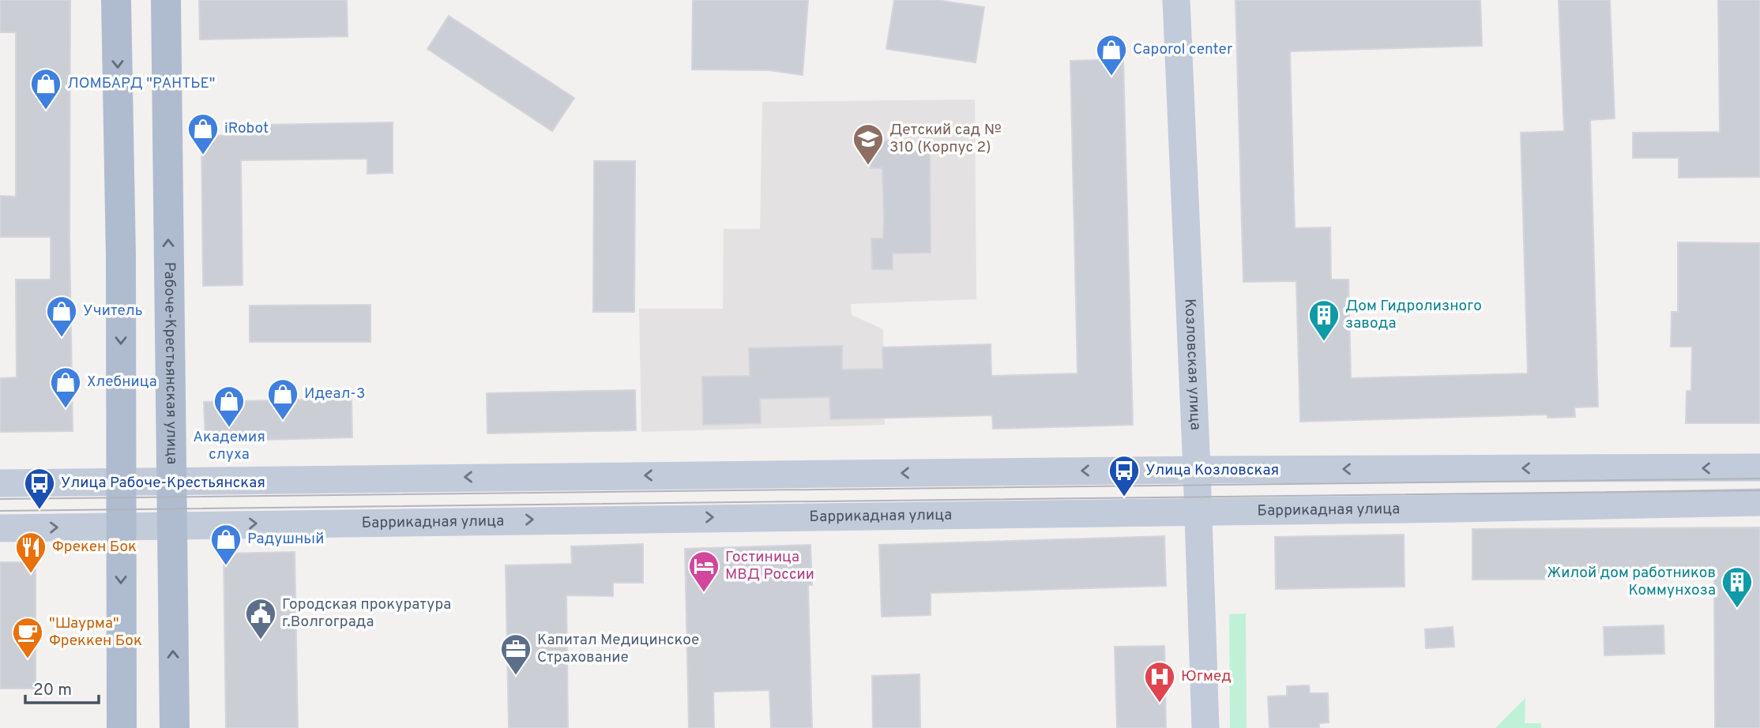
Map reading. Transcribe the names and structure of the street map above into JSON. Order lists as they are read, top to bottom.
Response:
{
  "streets": {
    "main road": ["Рабоче-Крестьянская улица"],
    "street": ["Козловская улица", "Баррикадная улица"]
  },
  "crossings": [
    ["Рабоче-Крестьянская улица", "Баррикадная улица"],
    ["Козловская улица", "Баррикадная улица"]
  ],
  "places": {
    "shop": [
      "Caporol center",
      "ЛОМБАРД \"РАНТЬЕ\"",
      "iRobot",
      "Учитель",
      "Хлебница",
      "Идеал-3",
      "Академия слуха",
      "Радушный"
    ],
    "school or university": ["Детский сад № 310 (Корпус 2)"],
    "building": ["Дом Гидролизного завода", "Жилой дом работников Коммунхоза"],
    "bus stop": ["Улица Козловская", "Улица Рабоче-Крестьянская"],
    "restaurant": ["Фрекен Бок"],
    "hotel": ["Гостиница МВД России"],
    "public building": ["Городская прокуратура г.Волгограда"],
    "cafe": ["\"Шаурма\" Фреккен Бок"],
    "office": ["Капитал Медицинское Страхование"],
    "hospital": ["Югмед"]
  },
  "scale_bar": "20 m"
}
